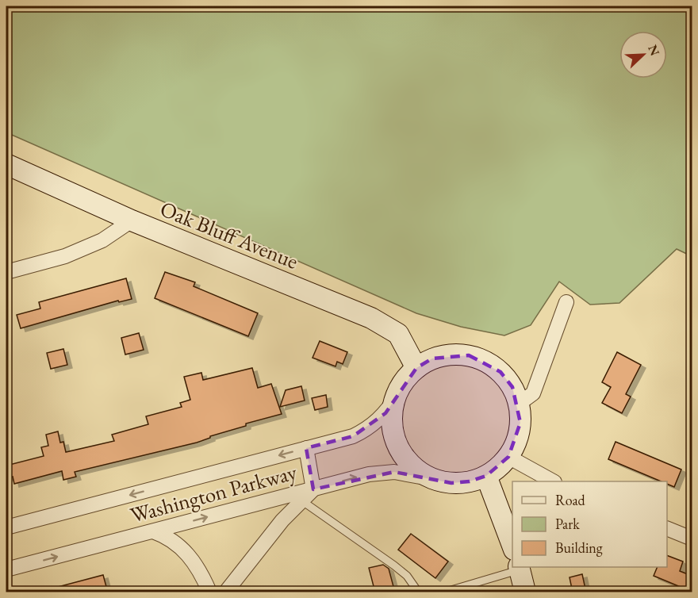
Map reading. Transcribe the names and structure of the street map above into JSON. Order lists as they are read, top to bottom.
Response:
{
  "streets": {
    "main road": ["Oak Bluff Avenue"],
    "street": ["Washington Parkway"]
  },
  "crossings": [
    ["Oak Bluff Avenue", "Washington Parkway"]
  ],
  "legend": ["Road", "Park", "Building"],
  "north": "top right"
}
